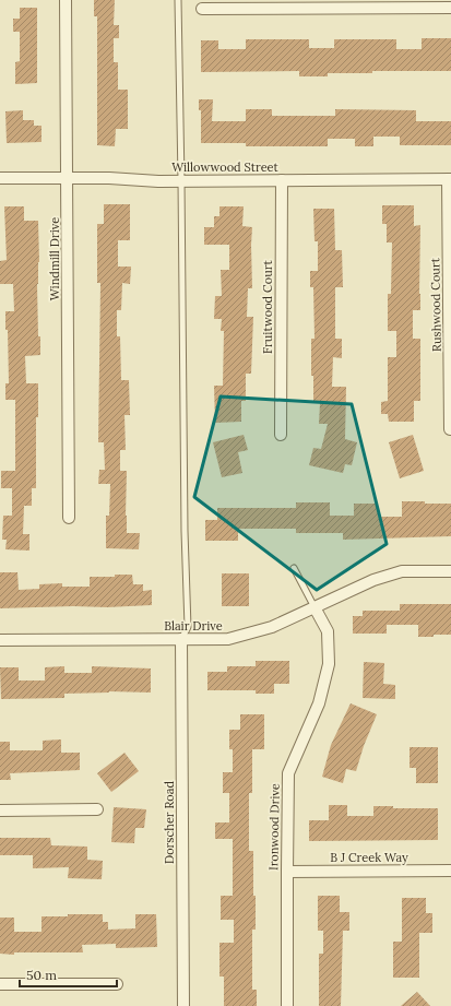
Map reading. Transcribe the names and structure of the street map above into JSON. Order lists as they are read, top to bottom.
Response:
{
  "streets": {
    "street": [
      "Willowwood Street",
      "Windmill Drive",
      "Rushwood Court",
      "Fruitwood Court",
      "Blair Drive",
      "Dorscher Road",
      "Ironwood Drive",
      "B J Creek Way"
    ]
  },
  "crossings": [
    ["Willowwood Street", "Windmill Drive"],
    ["Willowwood Street", "Rushwood Court"],
    ["Willowwood Street", "Fruitwood Court"],
    ["Blair Drive", "Dorscher Road"],
    ["Blair Drive", "Ironwood Drive"],
    ["Ironwood Drive", "B J Creek Way"]
  ],
  "scale_bar": "50 m"
}
